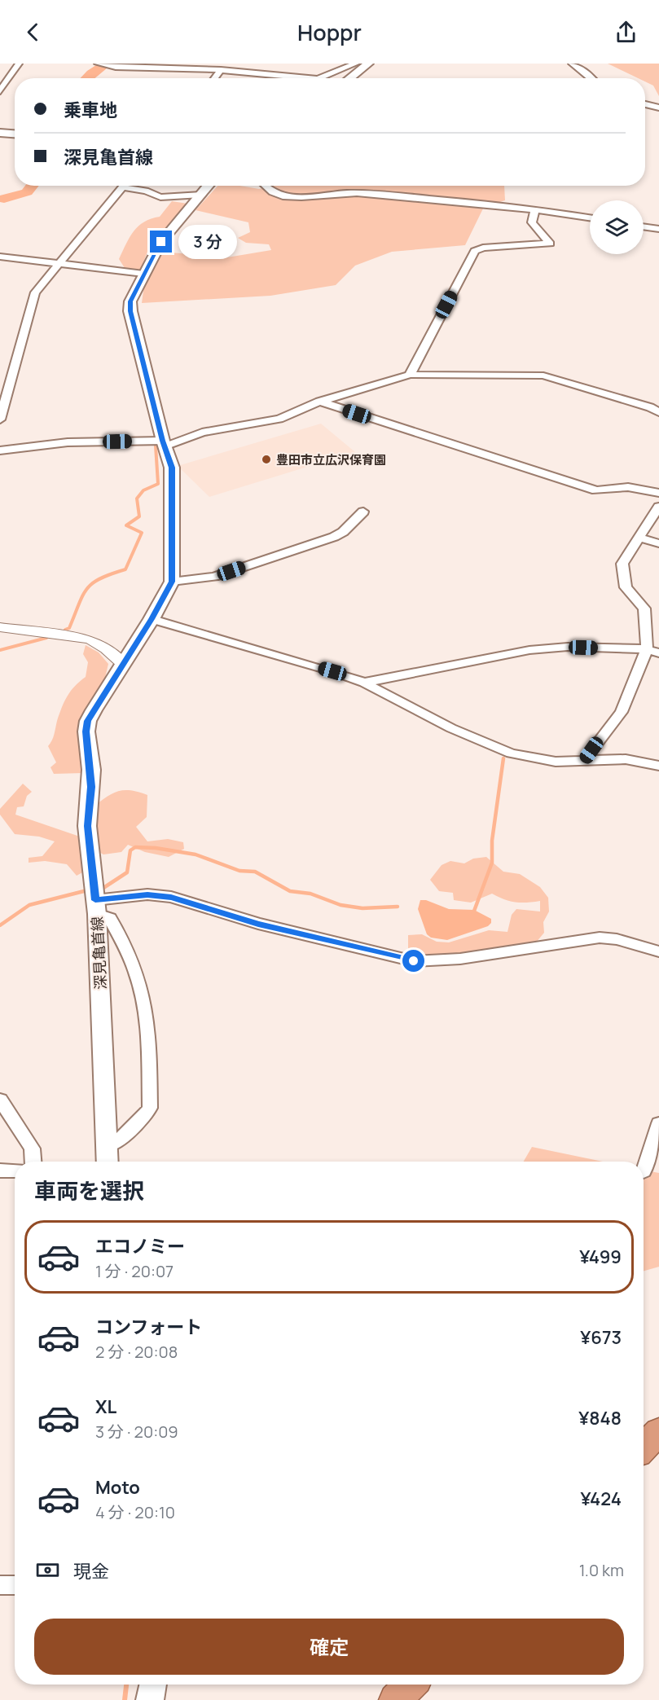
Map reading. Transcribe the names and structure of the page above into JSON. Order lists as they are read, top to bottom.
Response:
{
  "streets": {
    "main road": ["深見亀首線"]
  },
  "places": ["豊田市立広沢保育園"],
  "page": {
    "header": "Hoppr",
    "banner": ["乗車地", "深見亀首線"],
    "bubble": "3 分",
    "heading": "車両を選択",
    "list": [
      {
        "name": "エコノミー",
        "note": "1 分 · 20:07",
        "value": "¥499"
      },
      {
        "name": "コンフォート",
        "note": "2 分 · 20:08",
        "value": "¥673"
      },
      {
        "name": "XL",
        "note": "3 分 · 20:09",
        "value": "¥848"
      },
      {
        "name": "Moto",
        "note": "4 分 · 20:10",
        "value": "¥424"
      }
    ],
    "pay": ["現金", "1.0 km"],
    "buttons": "確定"
  }
}
